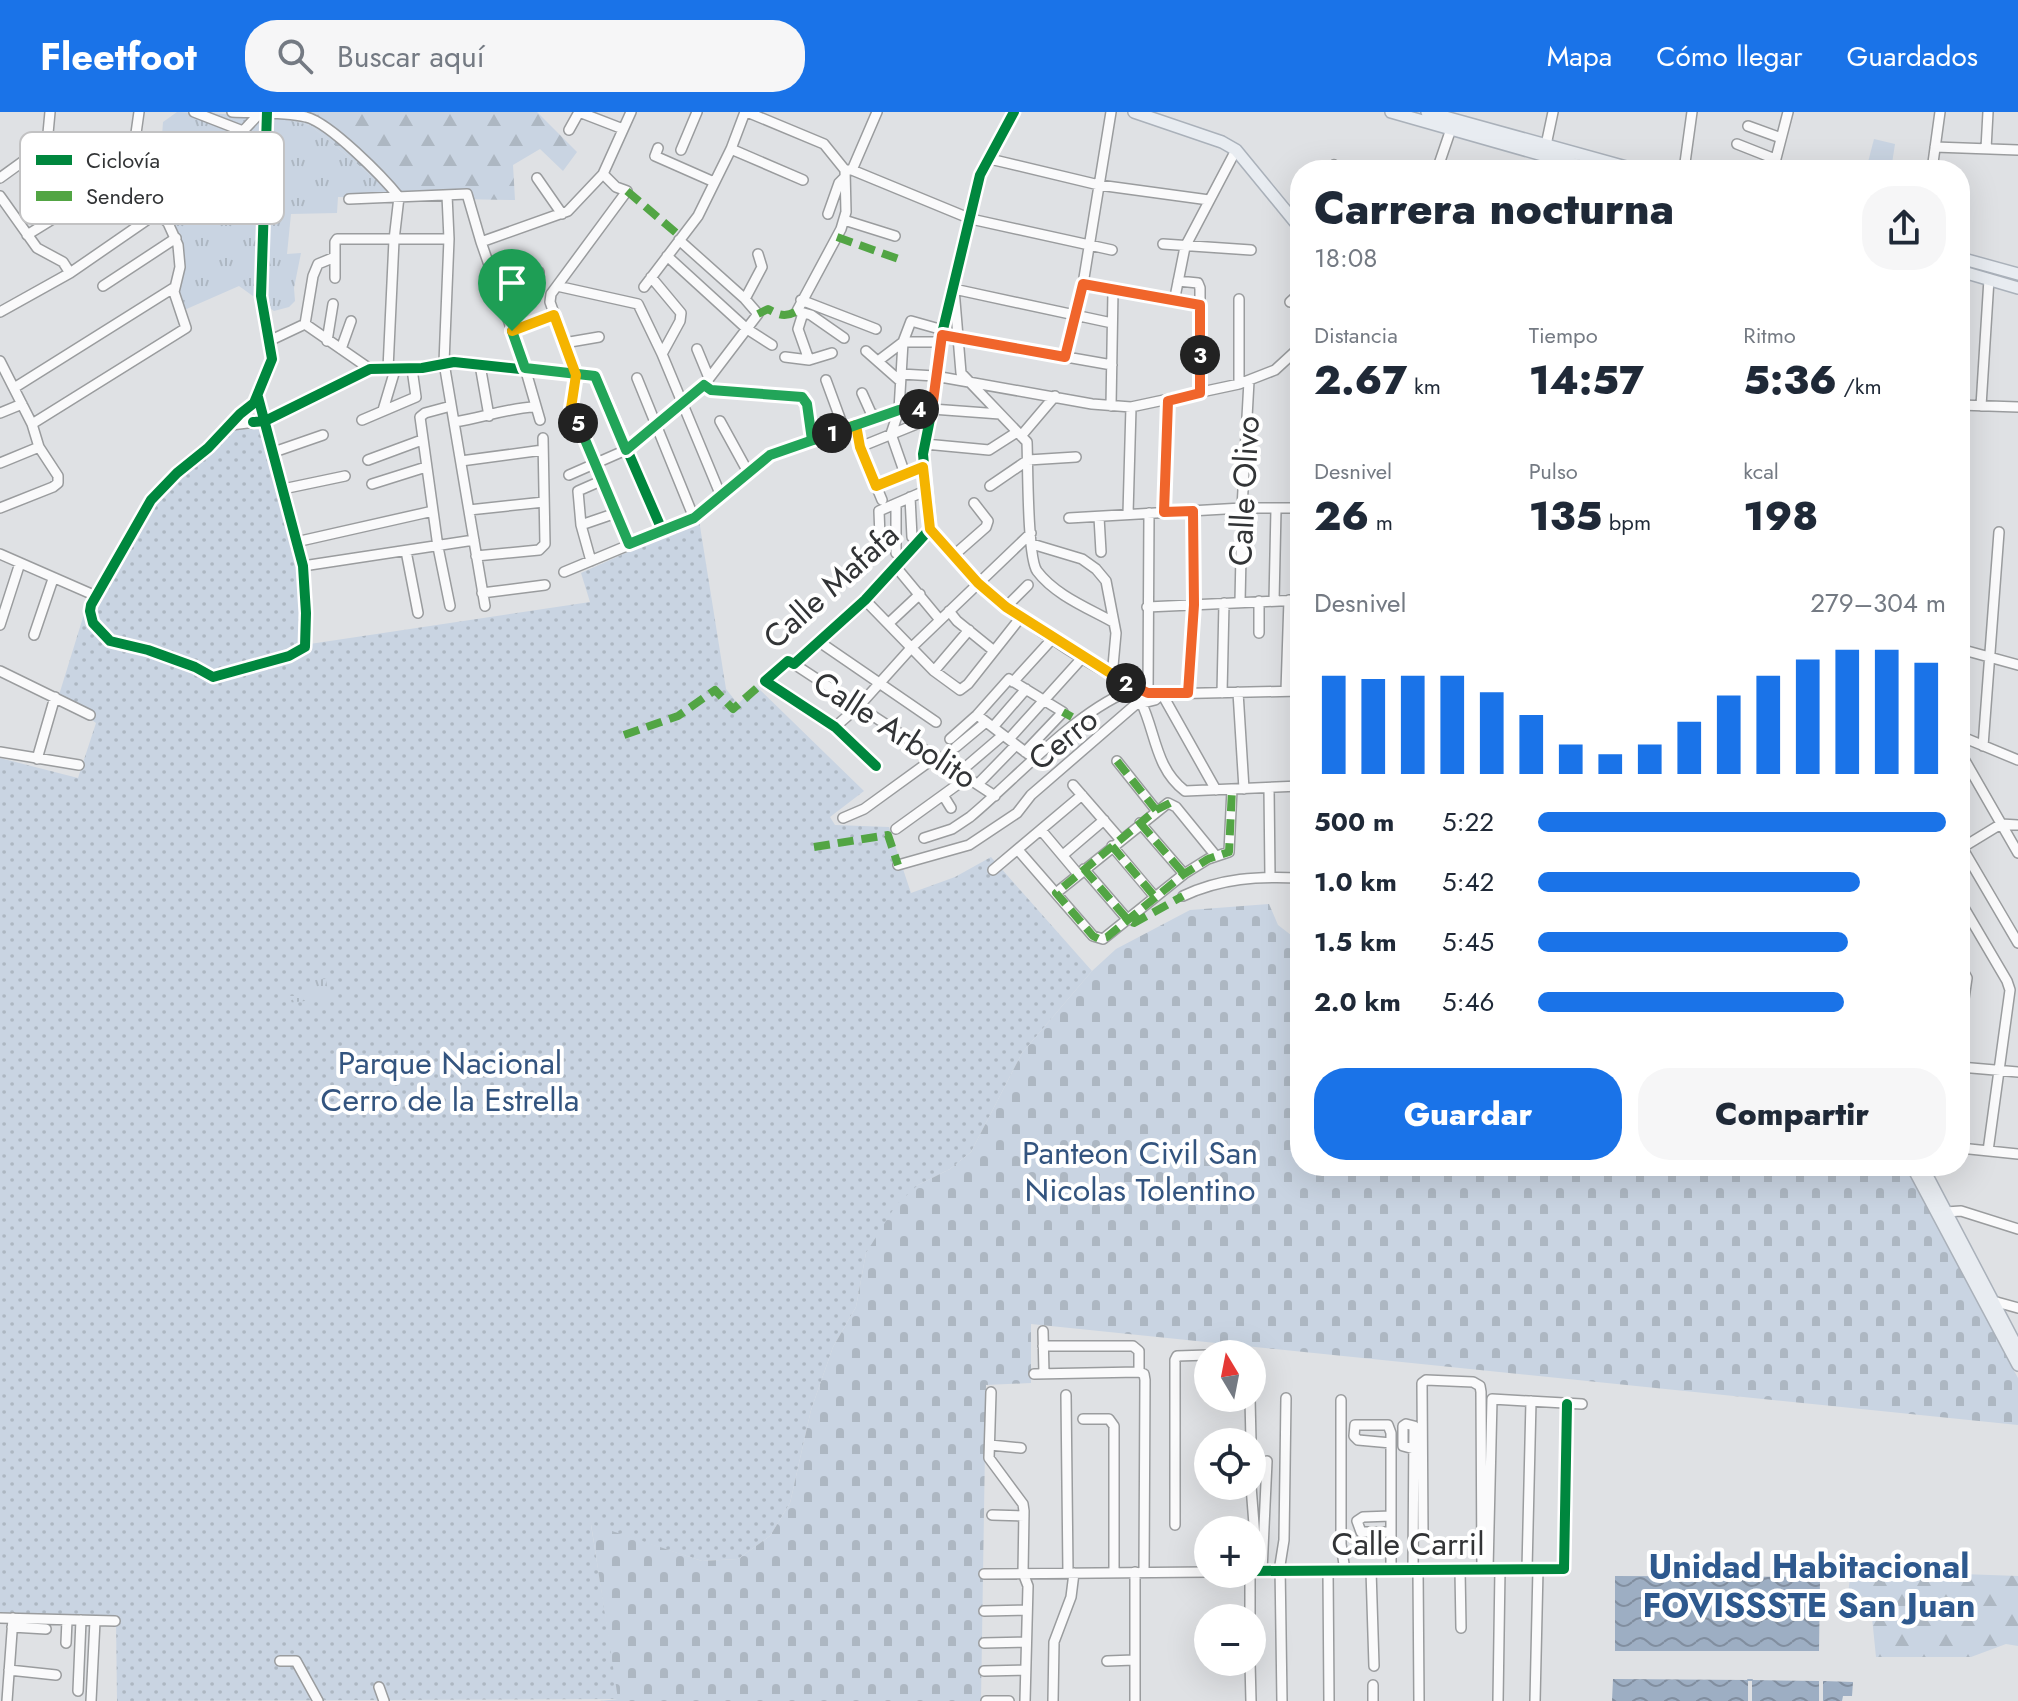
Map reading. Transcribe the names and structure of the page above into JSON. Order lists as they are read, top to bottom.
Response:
{
  "streets": {
    "street": [
      "Calle Olivo",
      "Calle Mafafa",
      "Calle Arbolito",
      "Cerro",
      "Calle Carril"
    ]
  },
  "crossings": [
    ["Calle Mafafa", "Calle Arbolito"],
    ["Calle Arbolito", "Cerro"]
  ],
  "districts": ["Unidad Habitacional FOVISSSTE San Juan"],
  "parks": ["Parque Nacional Cerro de la Estrella", "Panteon Civil San Nicolas Tolentino"],
  "legend": ["Ciclovía", "Sendero"],
  "north": "top",
  "page": {
    "header": "Fleetfoot",
    "search": "Buscar aquí",
    "nav": ["Mapa", "Cómo llegar", "Guardados"],
    "heading": ["Carrera nocturna", "18:08"],
    "stats": [
      ["Distancia", "2.67 km"],
      ["Tiempo", "14:57"],
      ["Ritmo", "5:36 /km"],
      ["Desnivel", "26 m"],
      ["Pulso", "135 bpm"],
      ["kcal", "198"]
    ],
    "pins": [
      "3",
      "4",
      "5",
      "1",
      "2"
    ],
    "chart": ["Desnivel", "279–304 m"],
    "list": [
      {
        "name": "500 m",
        "note": "5:22"
      },
      {
        "name": "1.0 km",
        "note": "5:42"
      },
      {
        "name": "1.5 km",
        "note": "5:45"
      },
      {
        "name": "2.0 km",
        "note": "5:46"
      }
    ],
    "buttons": ["Guardar", "Compartir"],
    "map_buttons": ["+", "−"]
  }
}
